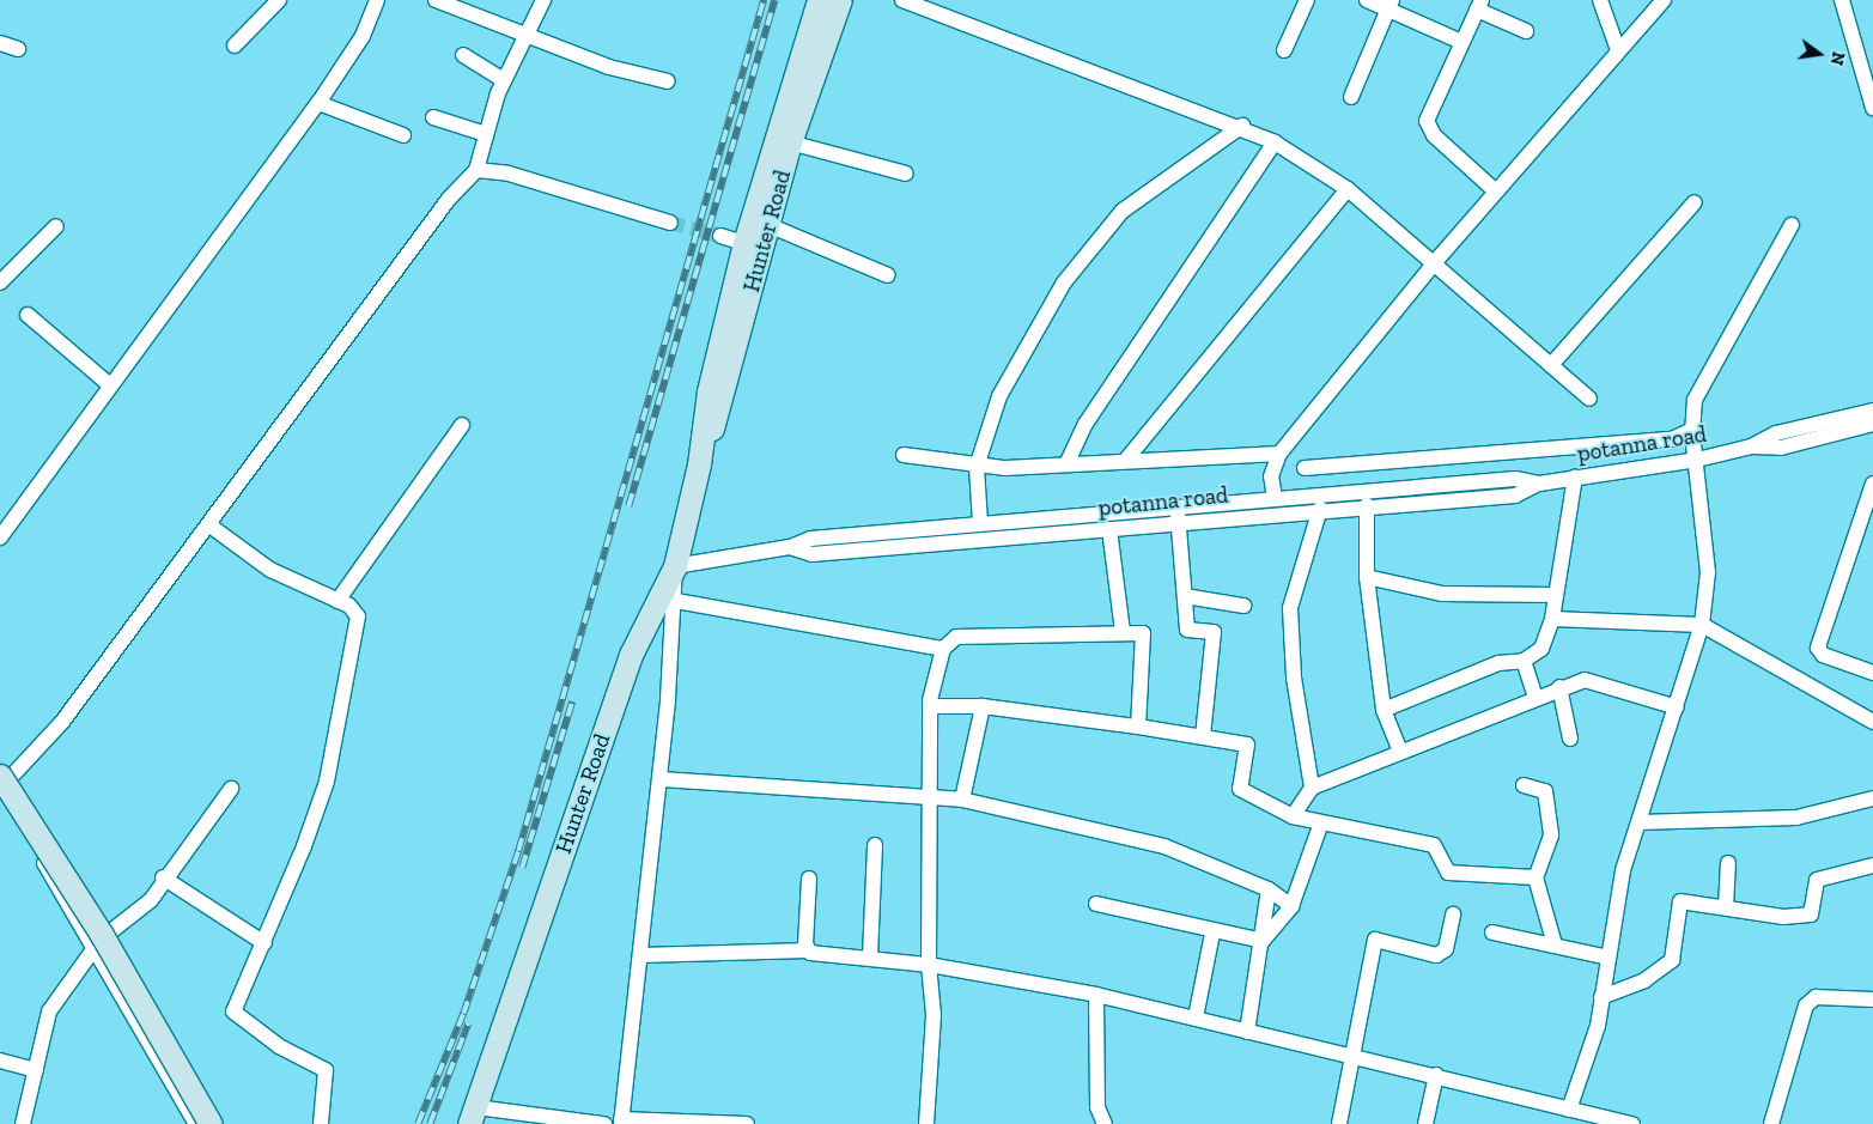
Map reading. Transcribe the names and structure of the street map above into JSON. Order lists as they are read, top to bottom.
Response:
{
  "streets": {
    "street": ["Hunter Road", "potanna road"]
  },
  "crossings": [
    ["Hunter Road", "potanna road"]
  ],
  "north": "right"
}
